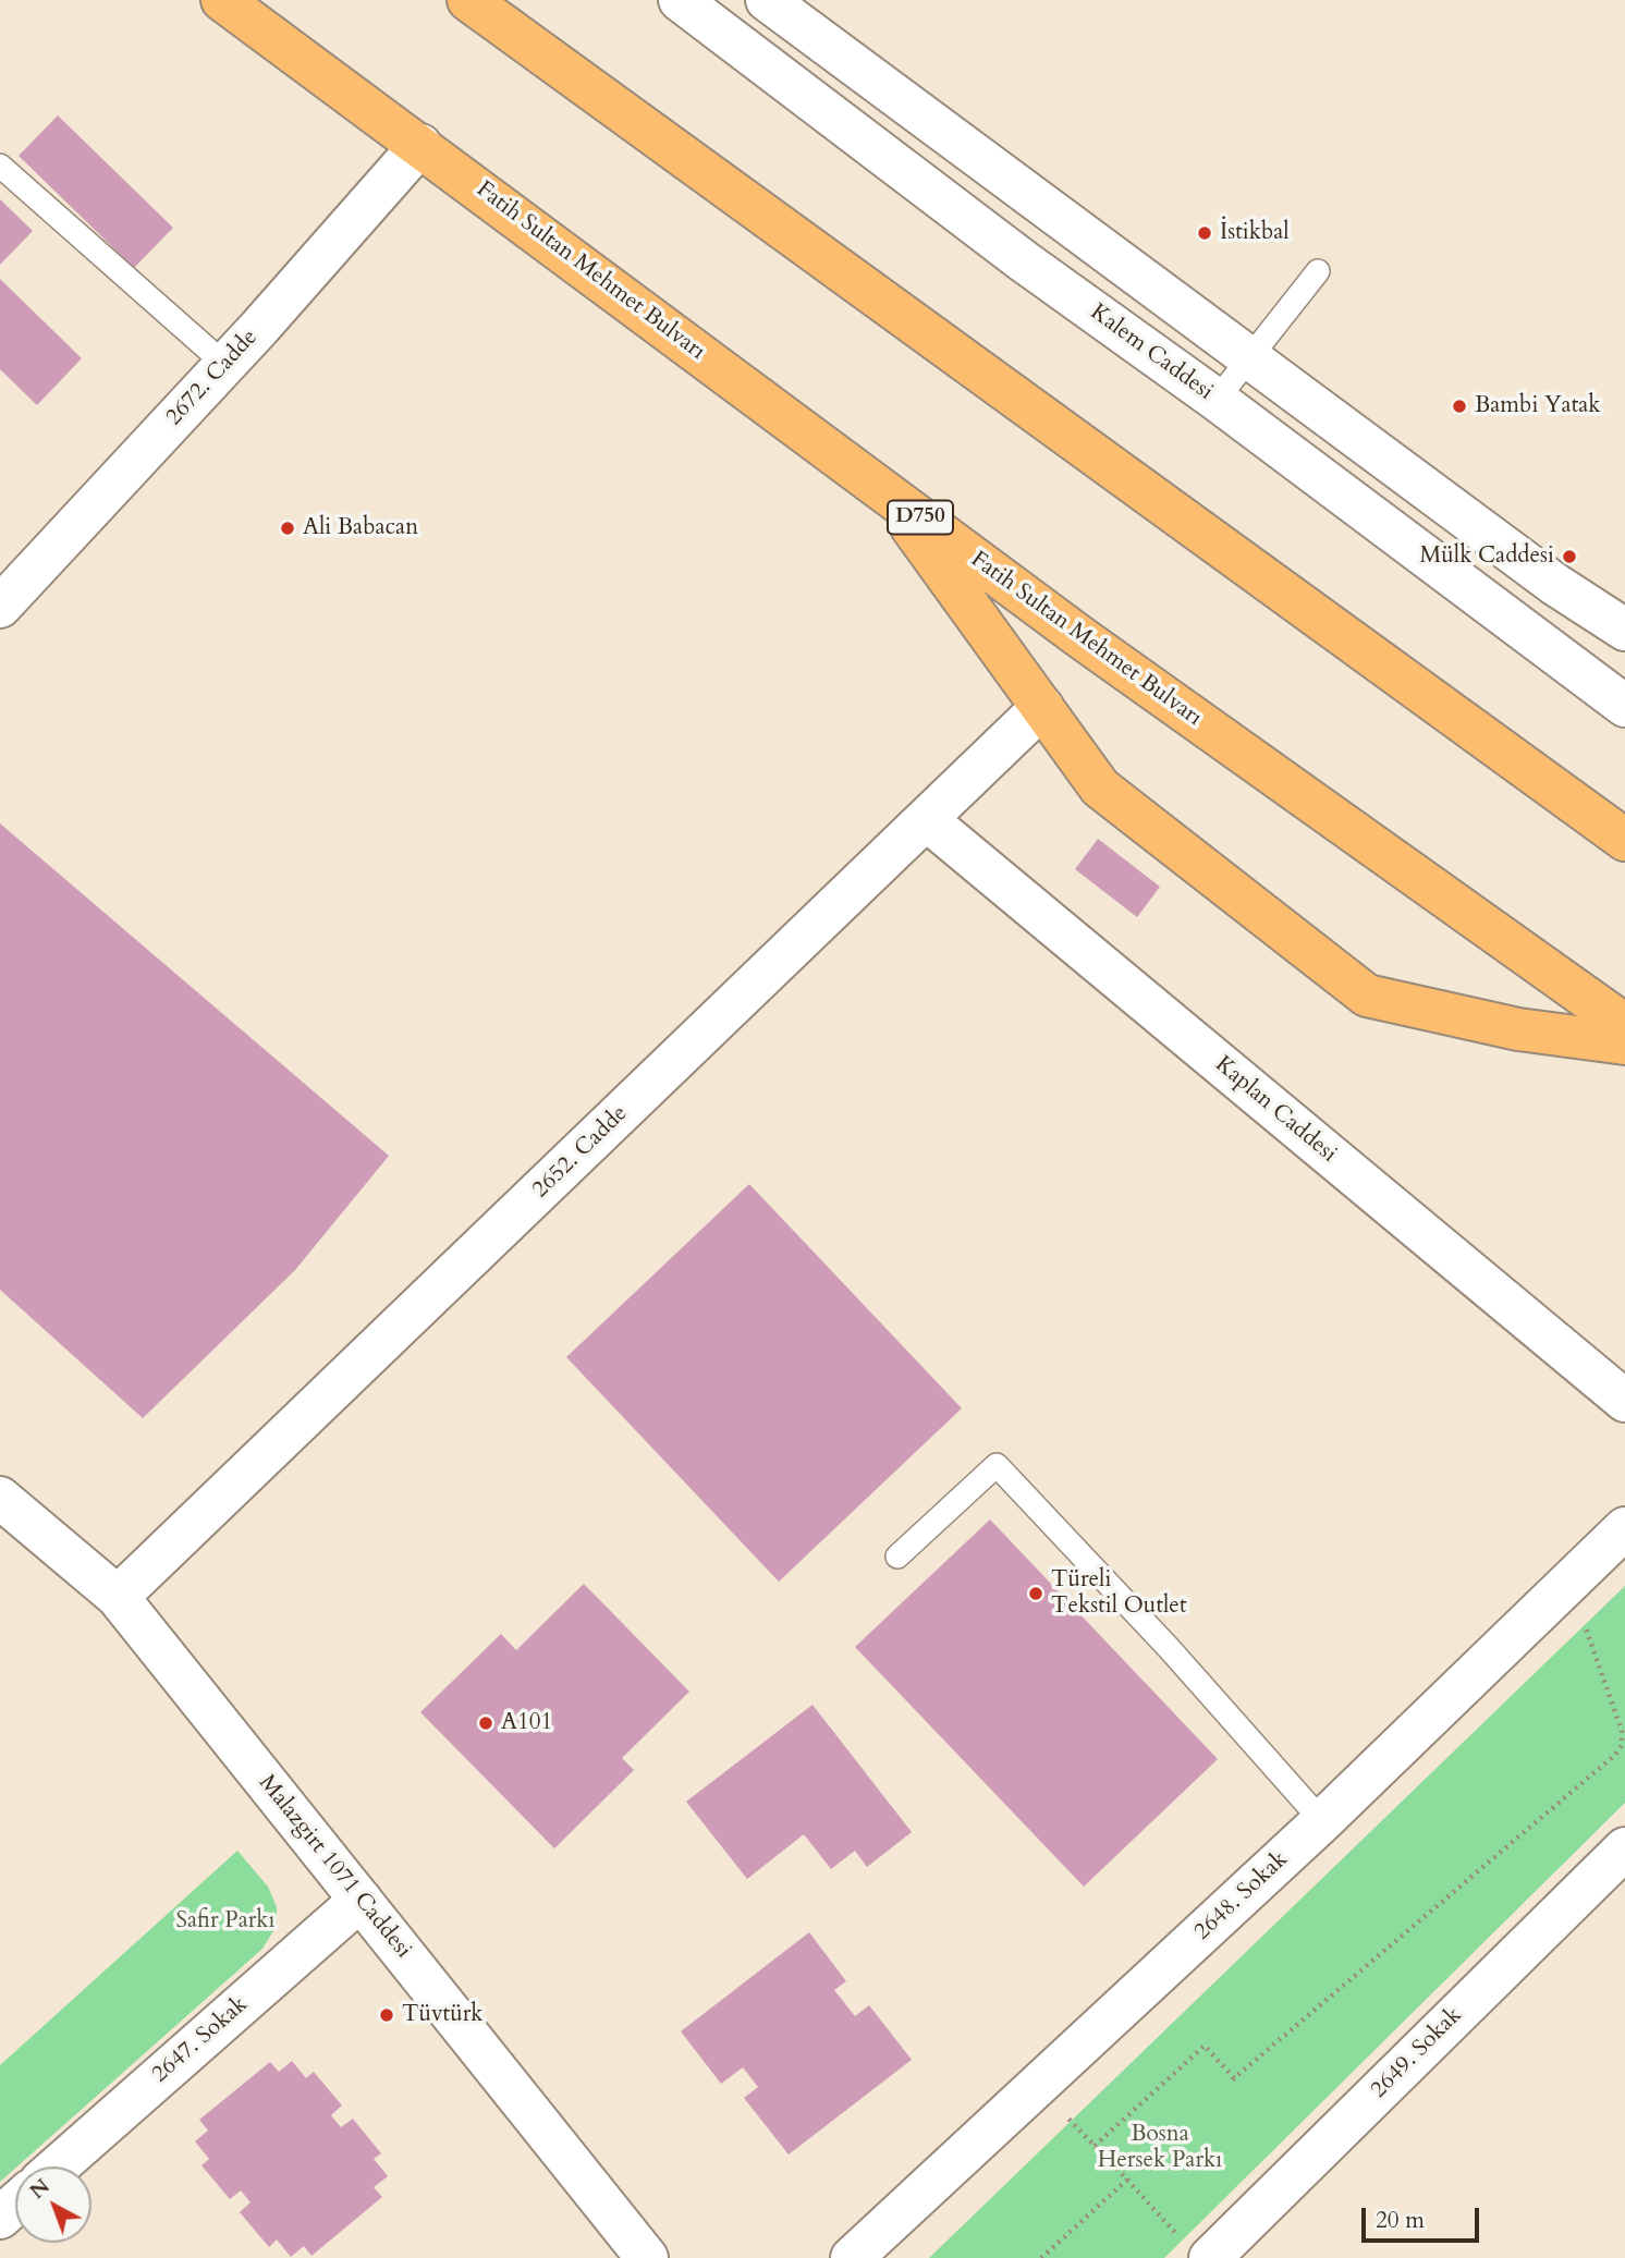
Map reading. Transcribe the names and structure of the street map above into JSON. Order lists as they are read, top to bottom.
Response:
{
  "streets": {
    "highway": ["Fatih Sultan Mehmet Bulvarı", "D750"],
    "street": [
      "Kalem Caddesi",
      "2672. Cadde",
      "Kaplan Caddesi",
      "2652. Cadde",
      "Malazgirt 1071 Caddesi",
      "2648. Sokak",
      "2647. Sokak",
      "2649. Sokak"
    ]
  },
  "crossings": [
    ["Fatih Sultan Mehmet Bulvarı", "2672. Cadde"],
    ["Kaplan Caddesi", "2652. Cadde"],
    ["2652. Cadde", "Malazgirt 1071 Caddesi"],
    ["Malazgirt 1071 Caddesi", "2647. Sokak"]
  ],
  "parks": ["Safir Parkı", "Bosna Hersek Parkı"],
  "places": [
    "İstikbal",
    "Bambi Yatak",
    "Ali Babacan",
    "Mülk Caddesi",
    "Türeli Tekstil Outlet",
    "A101",
    "Tüvtürk"
  ],
  "scale_bar": "20 m",
  "north": "top left"
}
